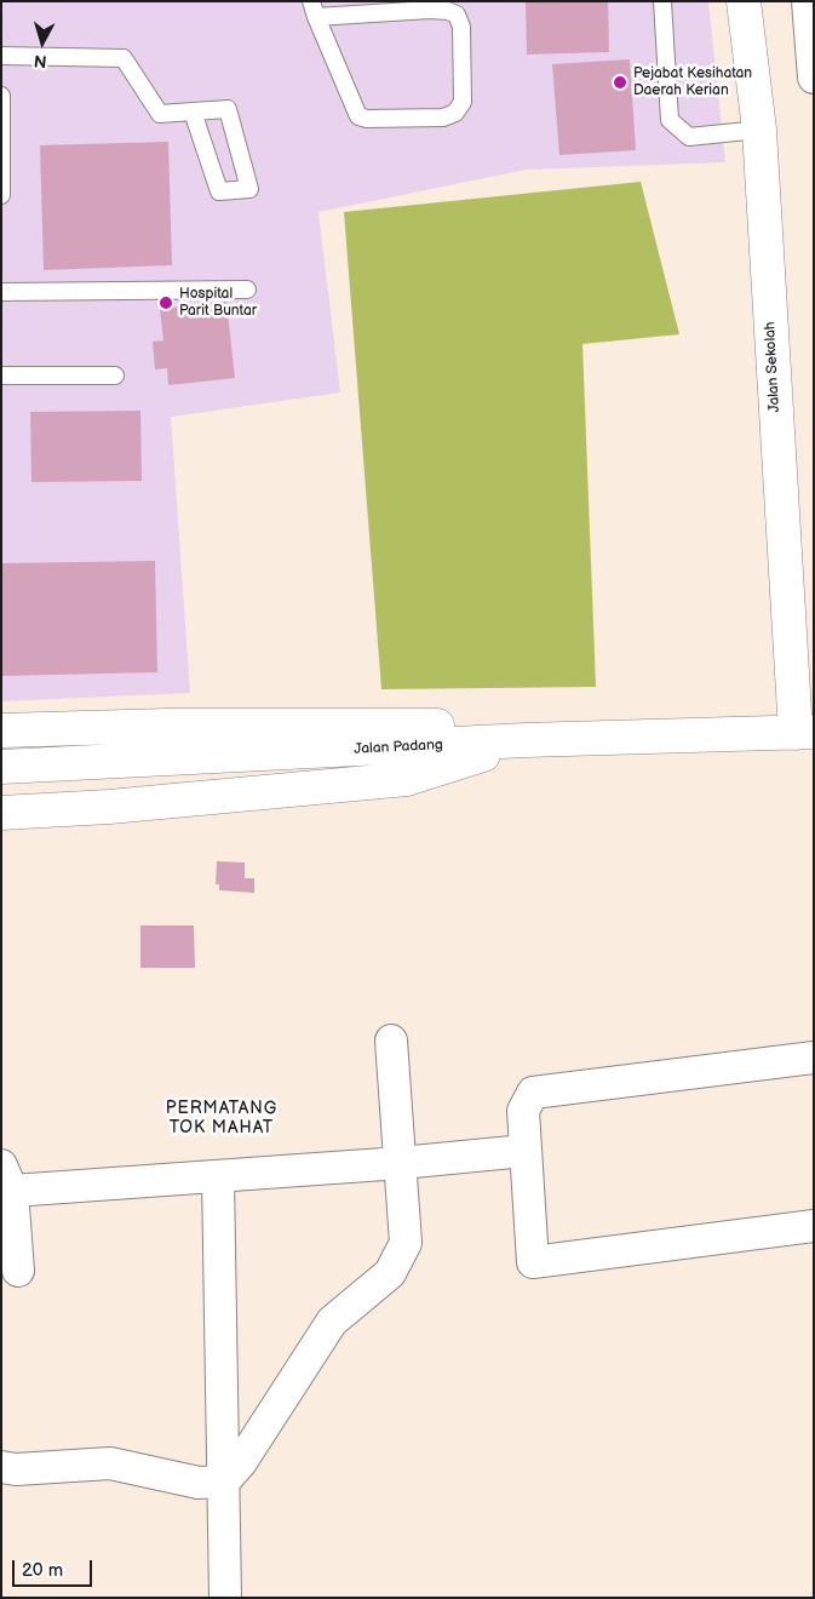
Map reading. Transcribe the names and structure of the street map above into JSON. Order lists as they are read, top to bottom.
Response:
{
  "streets": {
    "street": ["Jalan Sekolah", "Jalan Padang"]
  },
  "crossings": [
    ["Jalan Sekolah", "Jalan Padang"]
  ],
  "districts": ["PERMATANG TOK MAHAT"],
  "places": ["Pejabat Kesihatan Daerah Kerian", "Hospital Parit Buntar"],
  "scale_bar": "20 m",
  "north": "bottom"
}
